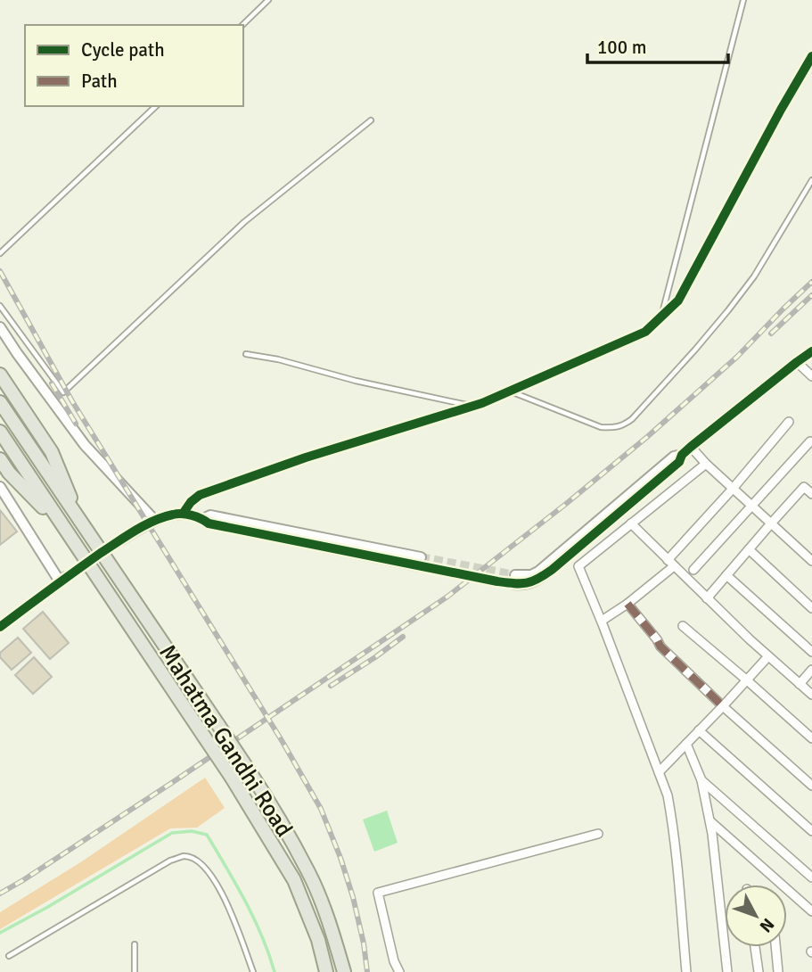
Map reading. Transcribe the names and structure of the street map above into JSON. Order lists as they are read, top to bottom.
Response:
{
  "streets": {
    "main road": ["Mahatma Gandhi Road"]
  },
  "legend": ["Cycle path", "Path"],
  "scale_bar": "100 m",
  "north": "bottom right"
}
